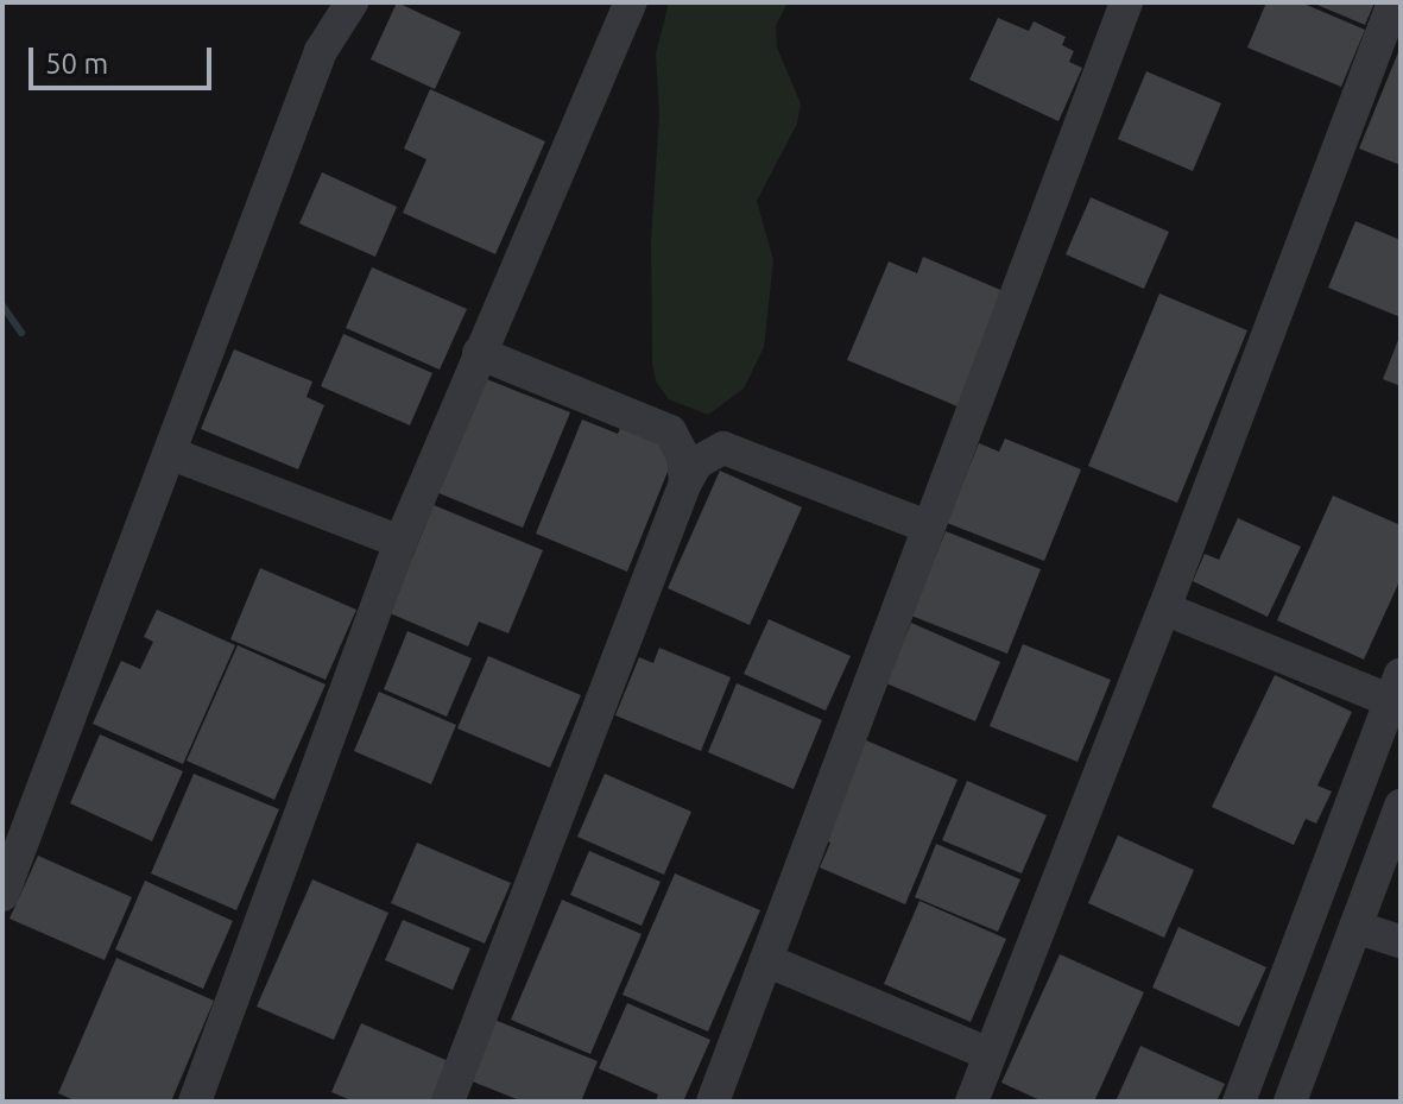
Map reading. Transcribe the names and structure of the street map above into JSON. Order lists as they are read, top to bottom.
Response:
{
  "scale_bar": "50 m"
}
